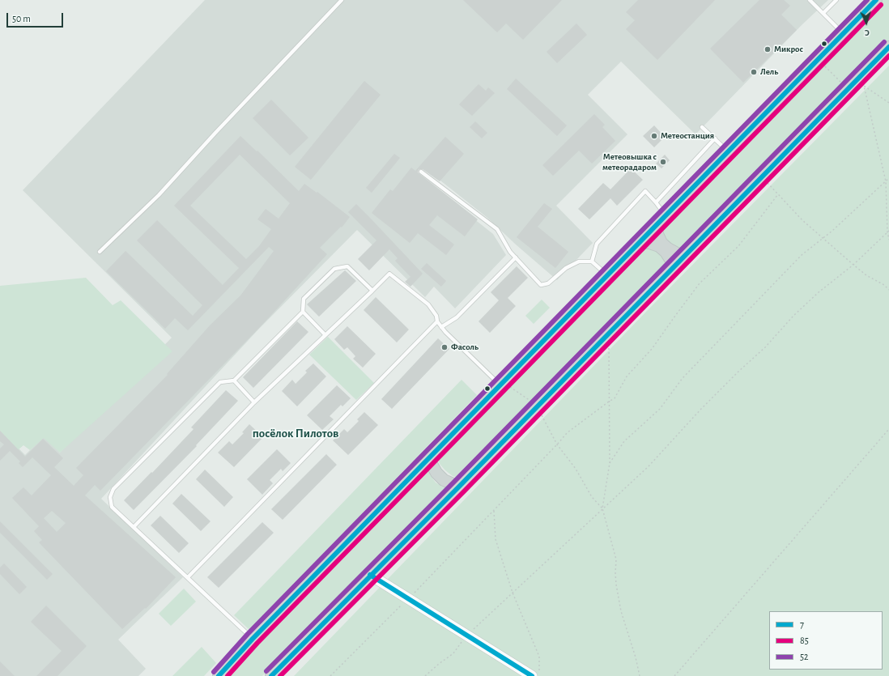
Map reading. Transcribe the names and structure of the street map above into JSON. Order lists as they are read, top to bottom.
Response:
{
  "districts": ["посёлок Пилотов"],
  "places": [
    "Микрос",
    "Лель",
    "Метеостанция",
    "Метеовышка с метеорадаром",
    "Фасоль"
  ],
  "lines": ["transit line 7", "transit line 52", "transit line 85"],
  "legend": ["7", "85", "52"],
  "scale_bar": "50 m",
  "north": "bottom"
}
